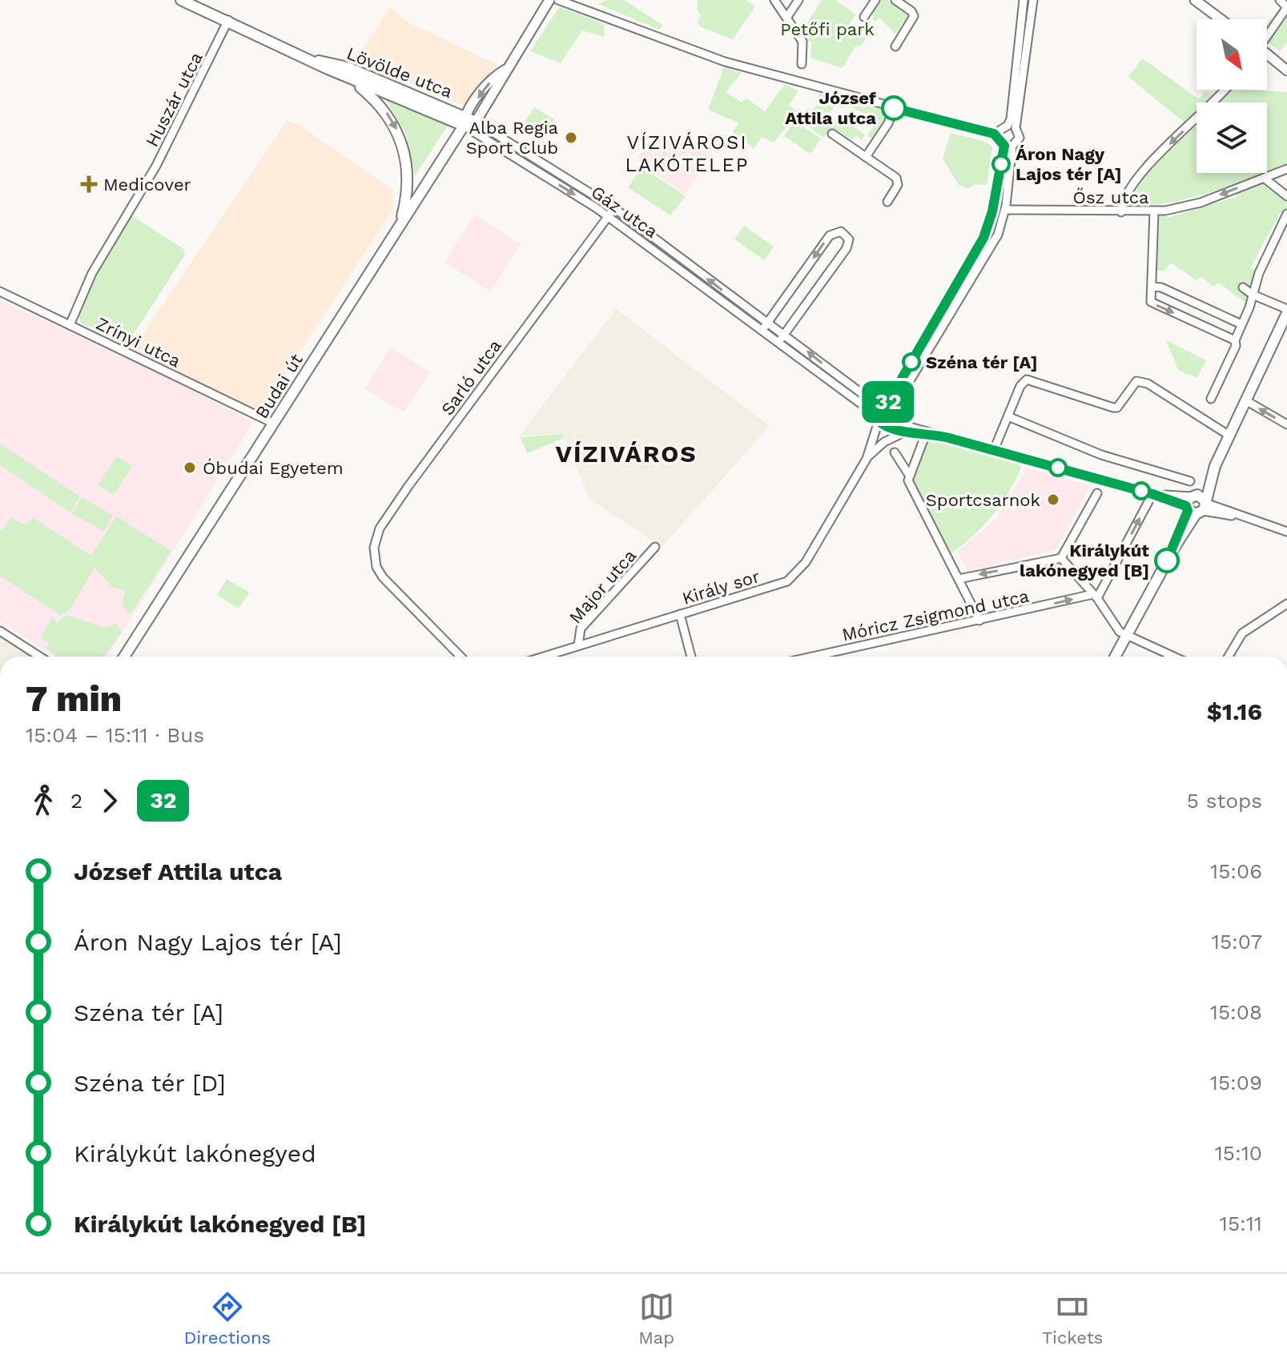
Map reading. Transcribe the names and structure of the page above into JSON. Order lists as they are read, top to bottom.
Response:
{
  "streets": {
    "main road": ["Lövölde utca", "Budai út"],
    "street": [
      "Huszár utca",
      "Ősz utca",
      "Gáz utca",
      "Zrínyi utca",
      "Sarló utca",
      "Major utca",
      "Király sor",
      "Móricz Zsigmond utca"
    ]
  },
  "crossings": [
    ["Lövölde utca", "Huszár utca"],
    ["Lövölde utca", "Gáz utca"],
    ["Lövölde utca", "Budai út"],
    ["Huszár utca", "Zrínyi utca"],
    ["Gáz utca", "Sarló utca"],
    ["Gáz utca", "Budai út"],
    ["Gáz utca", "Király sor"],
    ["Zrínyi utca", "Budai út"],
    ["Major utca", "Király sor"]
  ],
  "one_way": ["Ősz utca"],
  "districts": ["VÍZIVÁROSI LAKÓTELEP", "VÍZIVÁROS"],
  "parks": ["Petőfi park"],
  "places": {
    "other": [
      "József Attila utca",
      "Alba Regia Sport Club",
      "Áron Nagy Lajos tér [A]",
      "Széna tér [A]",
      "Óbudai Egyetem",
      "Sportcsarnok",
      "Királykút lakónegyed [B]"
    ],
    "health": ["Medicover"]
  },
  "lines": ["bus line 32"],
  "north": "bottom right",
  "page": {
    "on_map": "32",
    "heading": ["7 min", "15:04 – 15:11 · Bus", "$1.16"],
    "legs": ["2", "32", "5 stops"],
    "list": [
      {
        "name": "József Attila utca",
        "value": "15:06"
      },
      {
        "name": "Áron Nagy Lajos tér [A]",
        "value": "15:07"
      },
      {
        "name": "Széna tér [A]",
        "value": "15:08"
      },
      {
        "name": "Széna tér [D]",
        "value": "15:09"
      },
      {
        "name": "Királykút lakónegyed",
        "value": "15:10"
      },
      {
        "name": "Királykút lakónegyed [B]",
        "value": "15:11"
      }
    ],
    "tabs": ["Directions", "Map", "Tickets"]
  }
}
